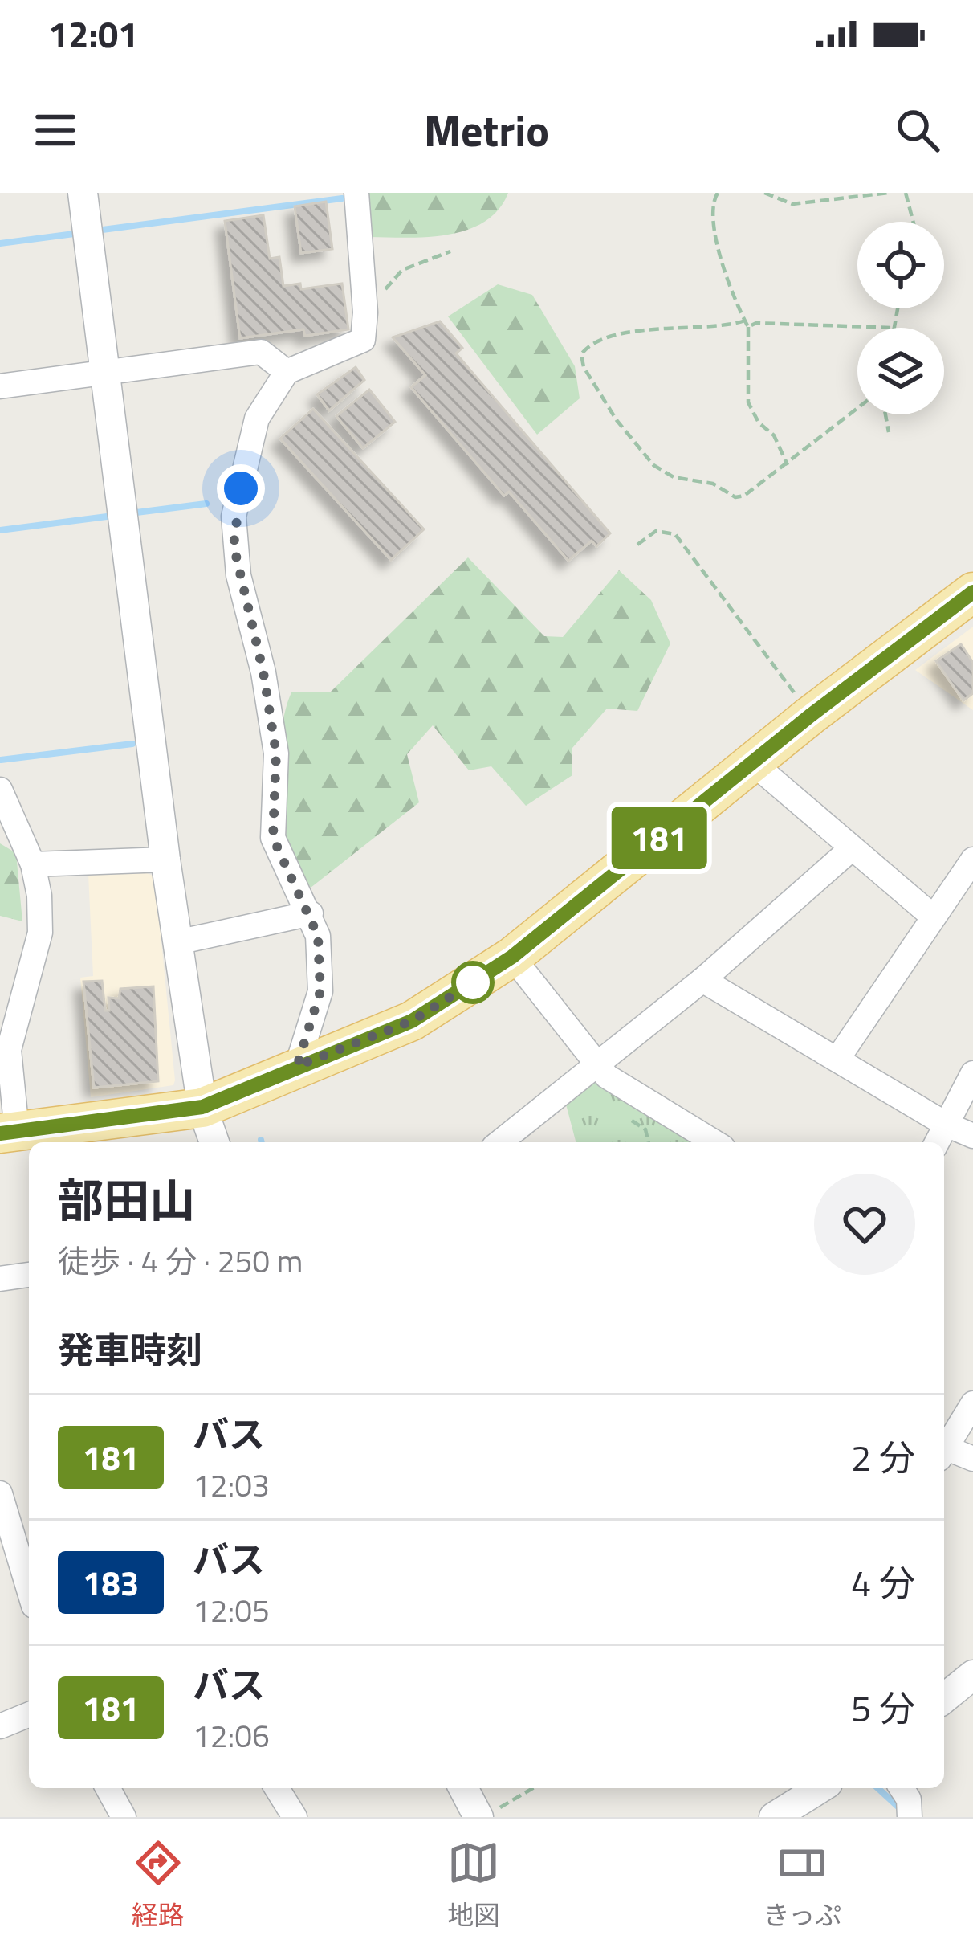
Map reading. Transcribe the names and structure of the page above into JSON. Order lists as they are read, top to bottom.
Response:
{
  "lines": ["bus line 181"],
  "page": {
    "status": "12:01",
    "header": "Metrio",
    "on_map": "181",
    "heading": [
      ["部田山", "徒歩 · 4 分 · 250 m"],
      "発車時刻"
    ],
    "list": [
      {
        "mark": "181",
        "name": "バス",
        "note": "12:03",
        "value": "2 分"
      },
      {
        "mark": "183",
        "name": "バス",
        "note": "12:05",
        "value": "4 分"
      },
      {
        "mark": "181",
        "name": "バス",
        "note": "12:06",
        "value": "5 分"
      }
    ],
    "tabs": ["経路", "地図", "きっぷ"]
  }
}
